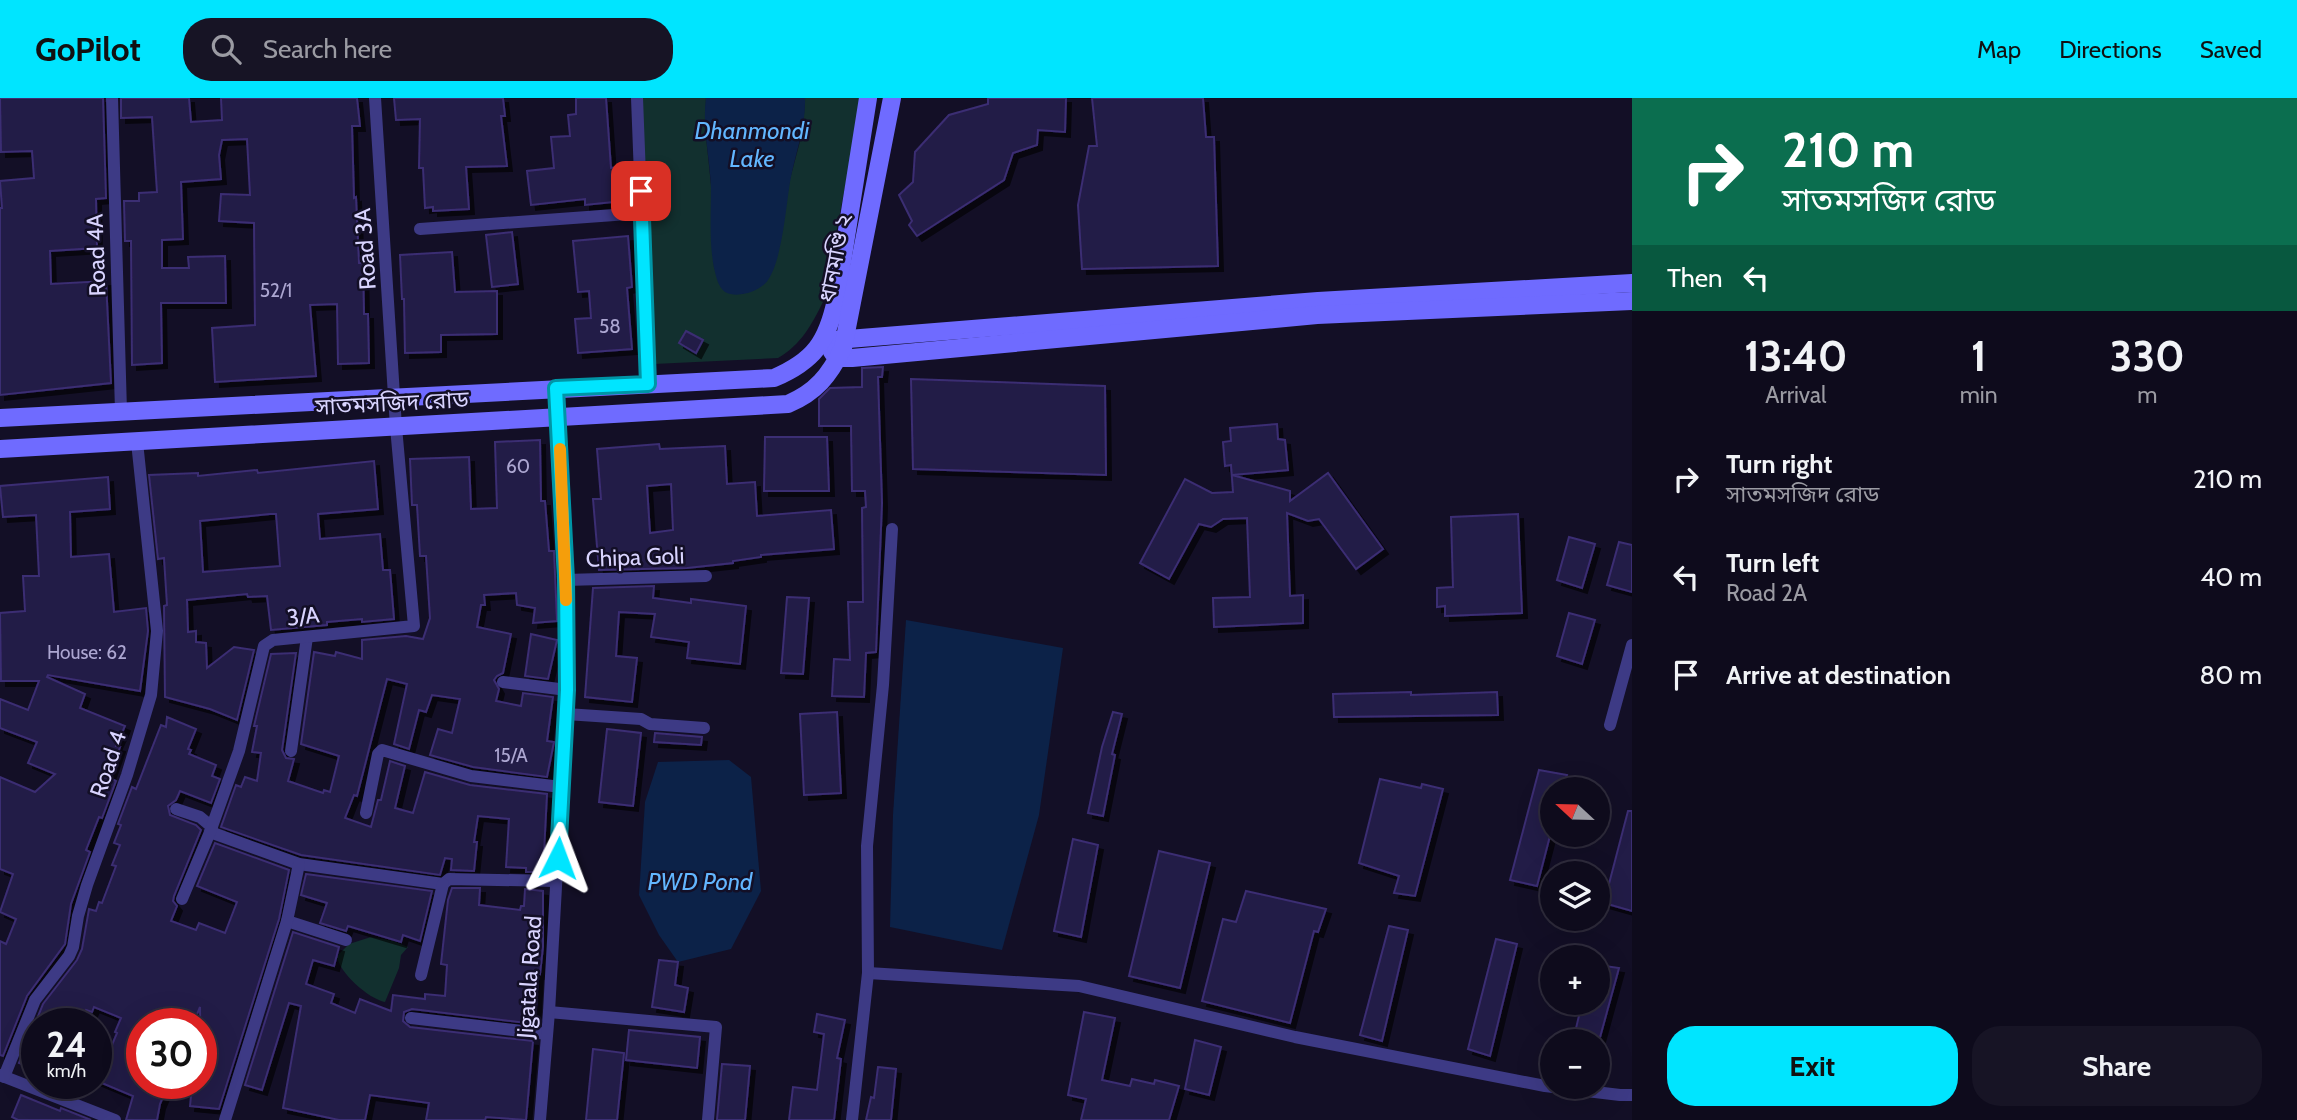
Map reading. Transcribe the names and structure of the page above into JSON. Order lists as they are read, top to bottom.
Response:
{
  "streets": {
    "main road": ["ধানমণ্ডি ২", "সাতমসজিদ রোড"],
    "street": [
      "Road 3A",
      "Road 4A",
      "Chipa Goli",
      "3/A",
      "Road 4",
      "Jigatala Road"
    ]
  },
  "crossings": [
    ["Road 3A", "সাতমসজিদ রোড"],
    ["Road 3A", "3/A"],
    ["Road 4A", "সাতমসজিদ রোড"],
    ["ধানমণ্ডি ২", "সাতমসজিদ রোড"],
    ["সাতমসজিদ রোড", "Road 4"],
    ["সাতমসজিদ রোড", "Jigatala Road"],
    ["Chipa Goli", "Jigatala Road"]
  ],
  "water": ["Dhanmondi Lake", "PWD Pond"],
  "house_numbers": [
    "52/1",
    "58",
    "60",
    "House: 62",
    "15/A"
  ],
  "north": "left",
  "page": {
    "header": "GoPilot",
    "search": "Search here",
    "nav": ["Map", "Directions", "Saved"],
    "turn": ["210 m", "সাতমসজিদ রোড"],
    "then": "Then",
    "eta": [
      "13:40",
      "Arrival",
      "1",
      "min",
      "330",
      "m"
    ],
    "list": [
      {
        "name": "Turn right",
        "note": "সাতমসজিদ রোড",
        "value": "210 m"
      },
      {
        "name": "Turn left",
        "note": "Road 2A",
        "value": "40 m"
      },
      {
        "name": "Arrive at destination",
        "value": "80 m"
      }
    ],
    "map_buttons": ["+", "−"],
    "speed": "24 km/h",
    "limit": "30",
    "buttons": ["Exit", "Share"]
  }
}
